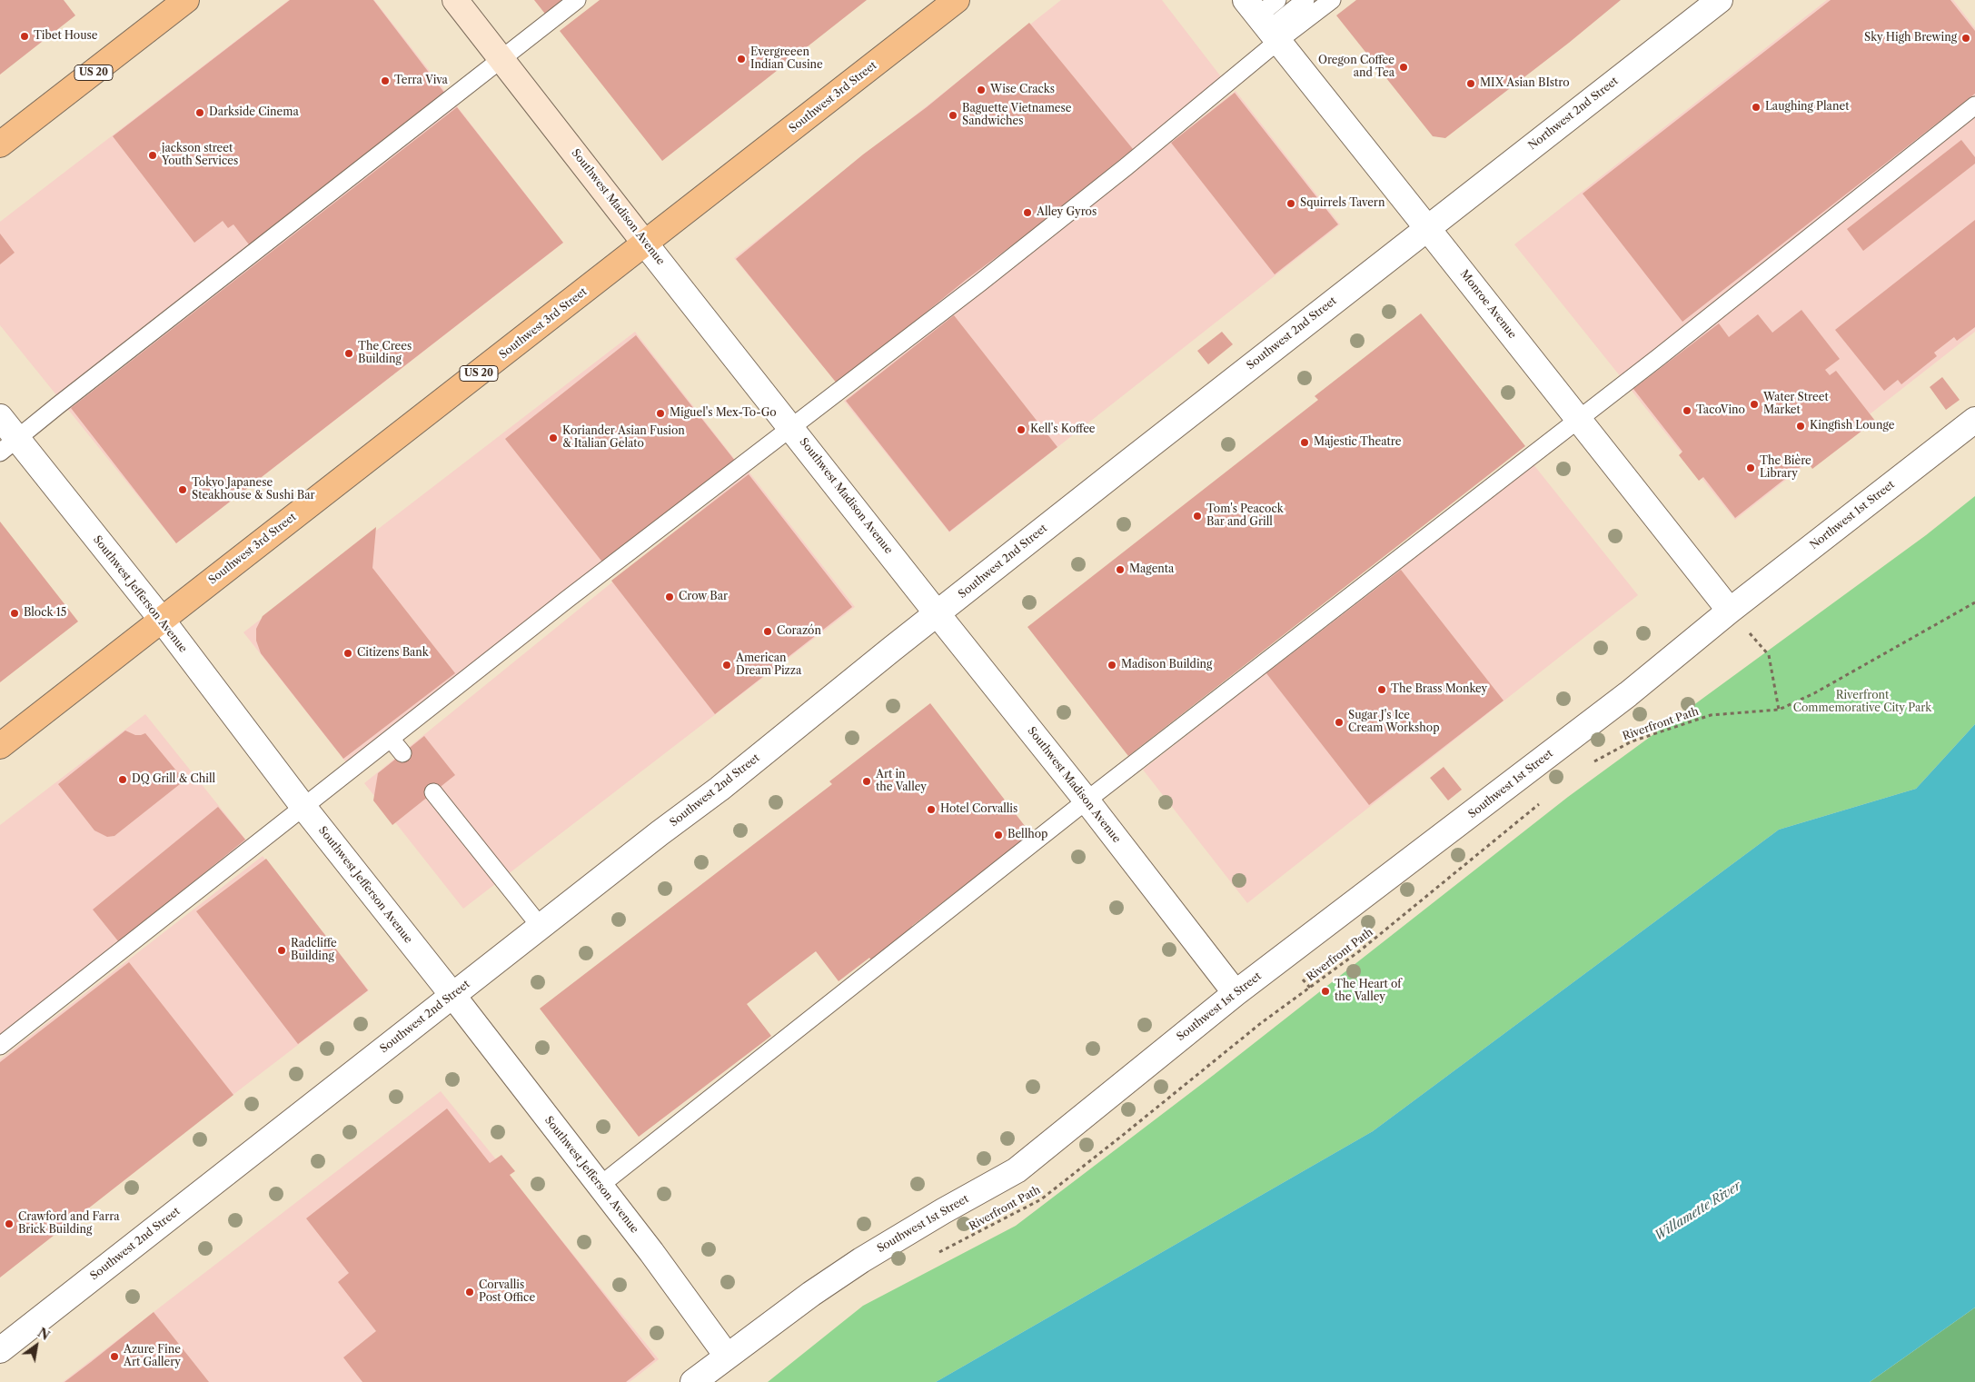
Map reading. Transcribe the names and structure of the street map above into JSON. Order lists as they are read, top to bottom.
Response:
{
  "streets": {
    "highway": ["US 20", "Southwest 3rd Street"],
    "main road": ["Southwest Madison Avenue"],
    "street": [
      "Northwest 2nd Street",
      "Monroe Avenue",
      "Southwest 2nd Street",
      "Northwest 1st Street",
      "Southwest Jefferson Avenue",
      "Southwest 1st Street"
    ],
    "path": ["Riverfront Path"]
  },
  "crossings": [
    ["Southwest 3rd Street", "Southwest Madison Avenue"],
    ["Southwest 3rd Street", "Southwest Jefferson Avenue"],
    ["Northwest 2nd Street", "Monroe Avenue"],
    ["Northwest 2nd Street", "Southwest 2nd Street"],
    ["Southwest Madison Avenue", "Southwest 2nd Street"],
    ["Southwest Madison Avenue", "Southwest 1st Street"],
    ["Monroe Avenue", "Southwest 2nd Street"],
    ["Monroe Avenue", "Northwest 1st Street"],
    ["Monroe Avenue", "Southwest 1st Street"],
    ["Southwest 2nd Street", "Southwest Jefferson Avenue"],
    ["Northwest 1st Street", "Southwest 1st Street"],
    ["Southwest Jefferson Avenue", "Southwest 1st Street"]
  ],
  "water": ["Willamette River"],
  "parks": ["Riverfront Commemorative City Park"],
  "places": [
    "Tibet House",
    "Sky High Brewing",
    "Evergreeen Indian Cusine",
    "Oregon Coffee and Tea",
    "Terra Viva",
    "MIX Asian BIstro",
    "Wise Cracks",
    "Laughing Planet",
    "Darkside Cinema",
    "Baguette Vietnamese Sandwiches",
    "jackson street Youth Services",
    "Squirrels Tavern",
    "Alley Gyros",
    "The Crees Building",
    "Water Street Market",
    "TacoVino",
    "Miguel's Mex-To-Go",
    "Kingfish Lounge",
    "Kell's Koffee",
    "Koriander Asian Fusion & Italian Gelato",
    "Majestic Theatre",
    "The Bière Library",
    "Tokyo Japanese Steakhouse & Sushi Bar",
    "Tom's Peacock Bar and Grill",
    "Magenta",
    "Crow Bar",
    "Block 15",
    "Corazón",
    "Citizens Bank",
    "American Dream Pizza",
    "Madison Building",
    "The Brass Monkey",
    "Sugar J's Ice Cream Workshop",
    "DQ Grill & Chill",
    "Art in the Valley",
    "Hotel Corvallis",
    "Bellhop",
    "Radcliffe Building",
    "The Heart of the Valley",
    "Crawford and Farra Brick Building",
    "Corvallis Post Office",
    "Azure Fine Art Gallery"
  ],
  "north": "top right"
}
